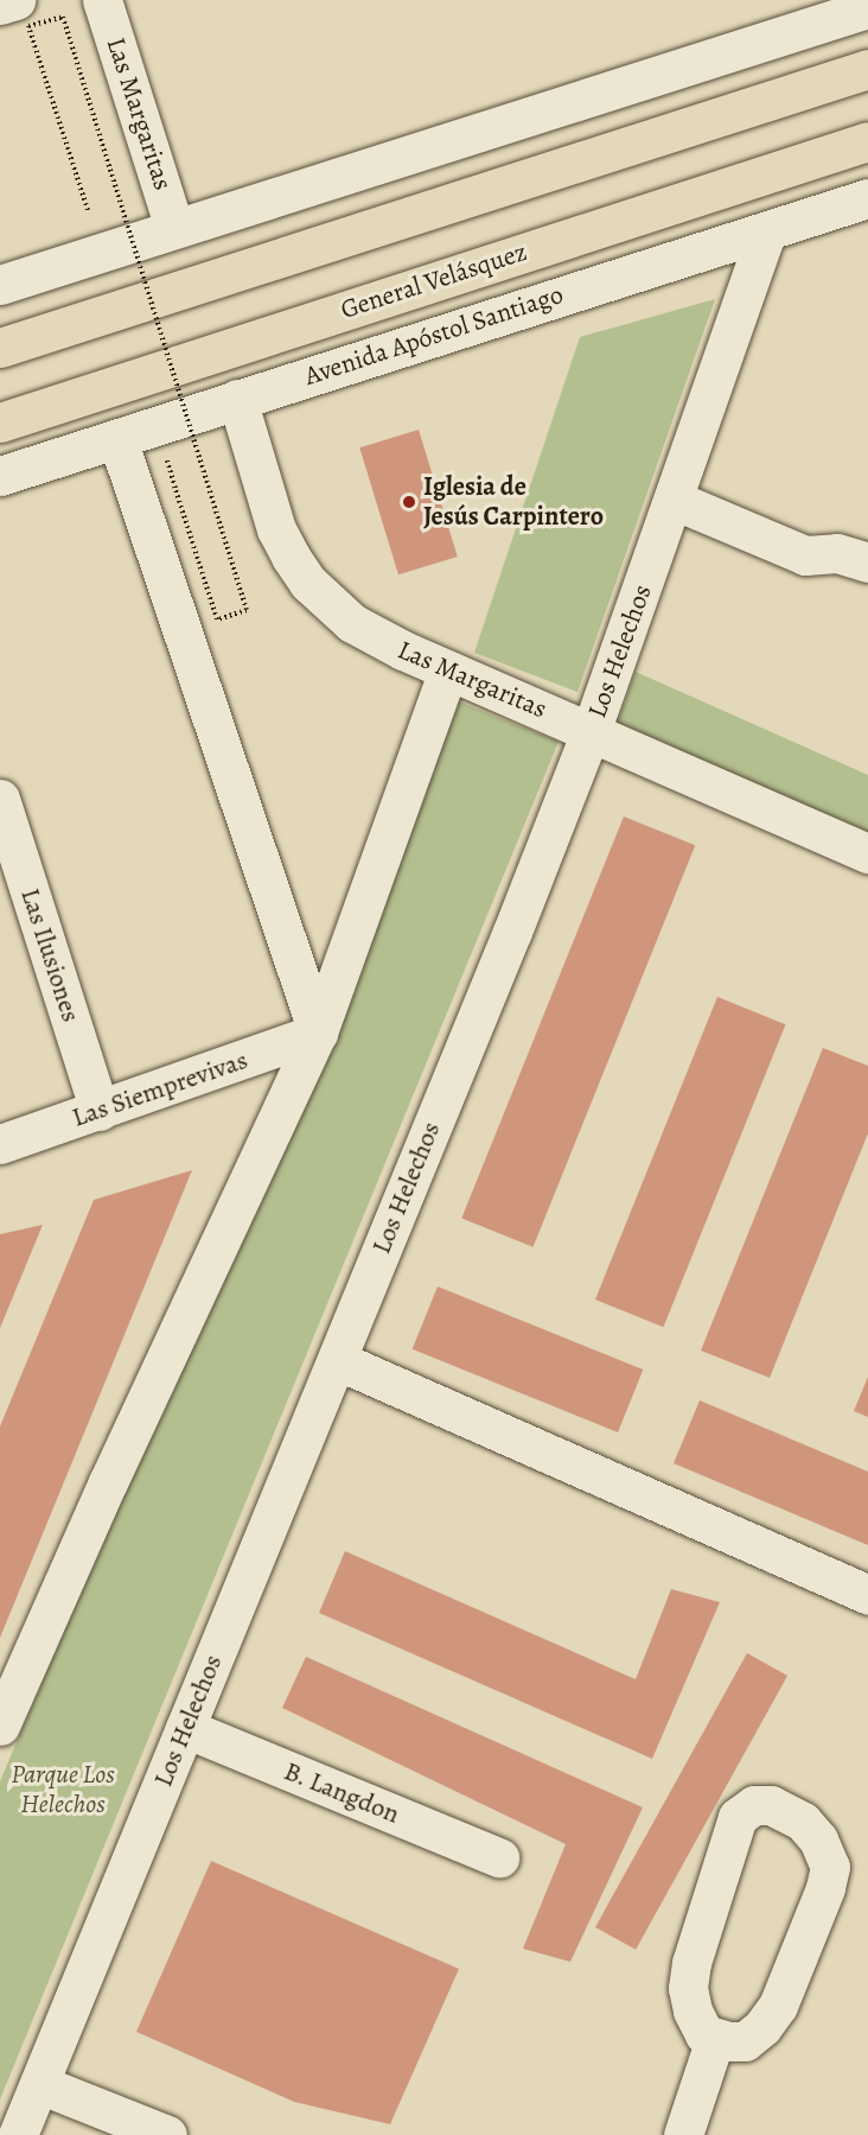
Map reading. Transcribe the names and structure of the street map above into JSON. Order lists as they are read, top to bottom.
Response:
{
  "streets": {
    "highway": ["General Velásquez"],
    "street": [
      "Las Margaritas",
      "Avenida Apóstol Santiago",
      "Los Helechos",
      "Las Ilusiones",
      "Las Siemprevivas",
      "B. Langdon"
    ]
  },
  "crossings": [
    ["Las Margaritas", "Avenida Apóstol Santiago"],
    ["Las Margaritas", "Los Helechos"],
    ["Avenida Apóstol Santiago", "Los Helechos"],
    ["Los Helechos", "B. Langdon"],
    ["Las Ilusiones", "Las Siemprevivas"]
  ],
  "parks": ["Parque Los Helechos"],
  "places": ["Iglesia de Jesús Carpintero"]
}
